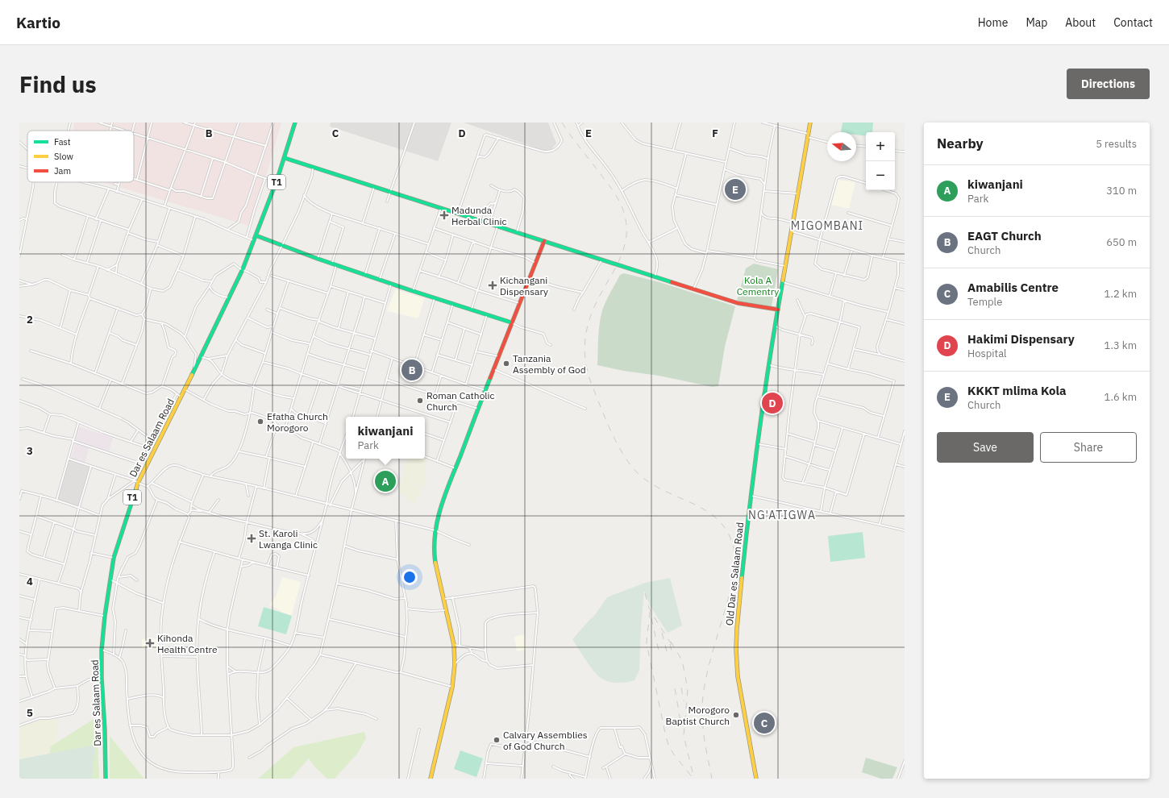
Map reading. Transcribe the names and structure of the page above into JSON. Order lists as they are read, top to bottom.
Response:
{
  "streets": {
    "main road": ["T1", "Dar es Salaam Road", "Old Dar es Salaam Road"]
  },
  "districts": ["MIGOMBANI", "NG'ATIGWA"],
  "parks": ["Kola A Cementry"],
  "places": {
    "health": [
      "Madunda Herbal Clinic",
      "Kichangani Dispensary",
      "St. Karoli Lwanga Clinic",
      "Kihonda Health Centre"
    ],
    "other": [
      "Tanzania Assembly of God",
      "Roman Catholic Church",
      "Efatha Church Morogoro",
      "Morogoro Baptist Church",
      "Calvary Assemblies of God Church"
    ]
  },
  "legend": ["Fast", "Slow", "Jam"],
  "north": "left",
  "page": {
    "header": "Kartio",
    "nav": [
      "Home",
      "Map",
      "About",
      "Contact"
    ],
    "buttons": [
      "Directions",
      ["Save", "Share"]
    ],
    "title": "Find us",
    "heading": ["Nearby", "5 results"],
    "map_buttons": ["+", "−"],
    "list": [
      {
        "mark": "A",
        "name": "kiwanjani",
        "note": "Park",
        "value": "310 m"
      },
      {
        "mark": "B",
        "name": "EAGT Church",
        "note": "Church",
        "value": "650 m"
      },
      {
        "mark": "C",
        "name": "Amabilis Centre",
        "note": "Temple",
        "value": "1.2 km"
      },
      {
        "mark": "D",
        "name": "Hakimi Dispensary",
        "note": "Hospital",
        "value": "1.3 km"
      },
      {
        "mark": "E",
        "name": "KKKT mlima Kola",
        "note": "Church",
        "value": "1.6 km"
      }
    ],
    "pins": [
      "E",
      "B",
      "D",
      "A",
      "C"
    ],
    "popup": ["kiwanjani", "Park"]
  },
  "grid": {
    "columns": [
      "B",
      "C",
      "D",
      "E",
      "F"
    ],
    "rows": [
      "2",
      "3",
      "4",
      "5"
    ]
  }
}
